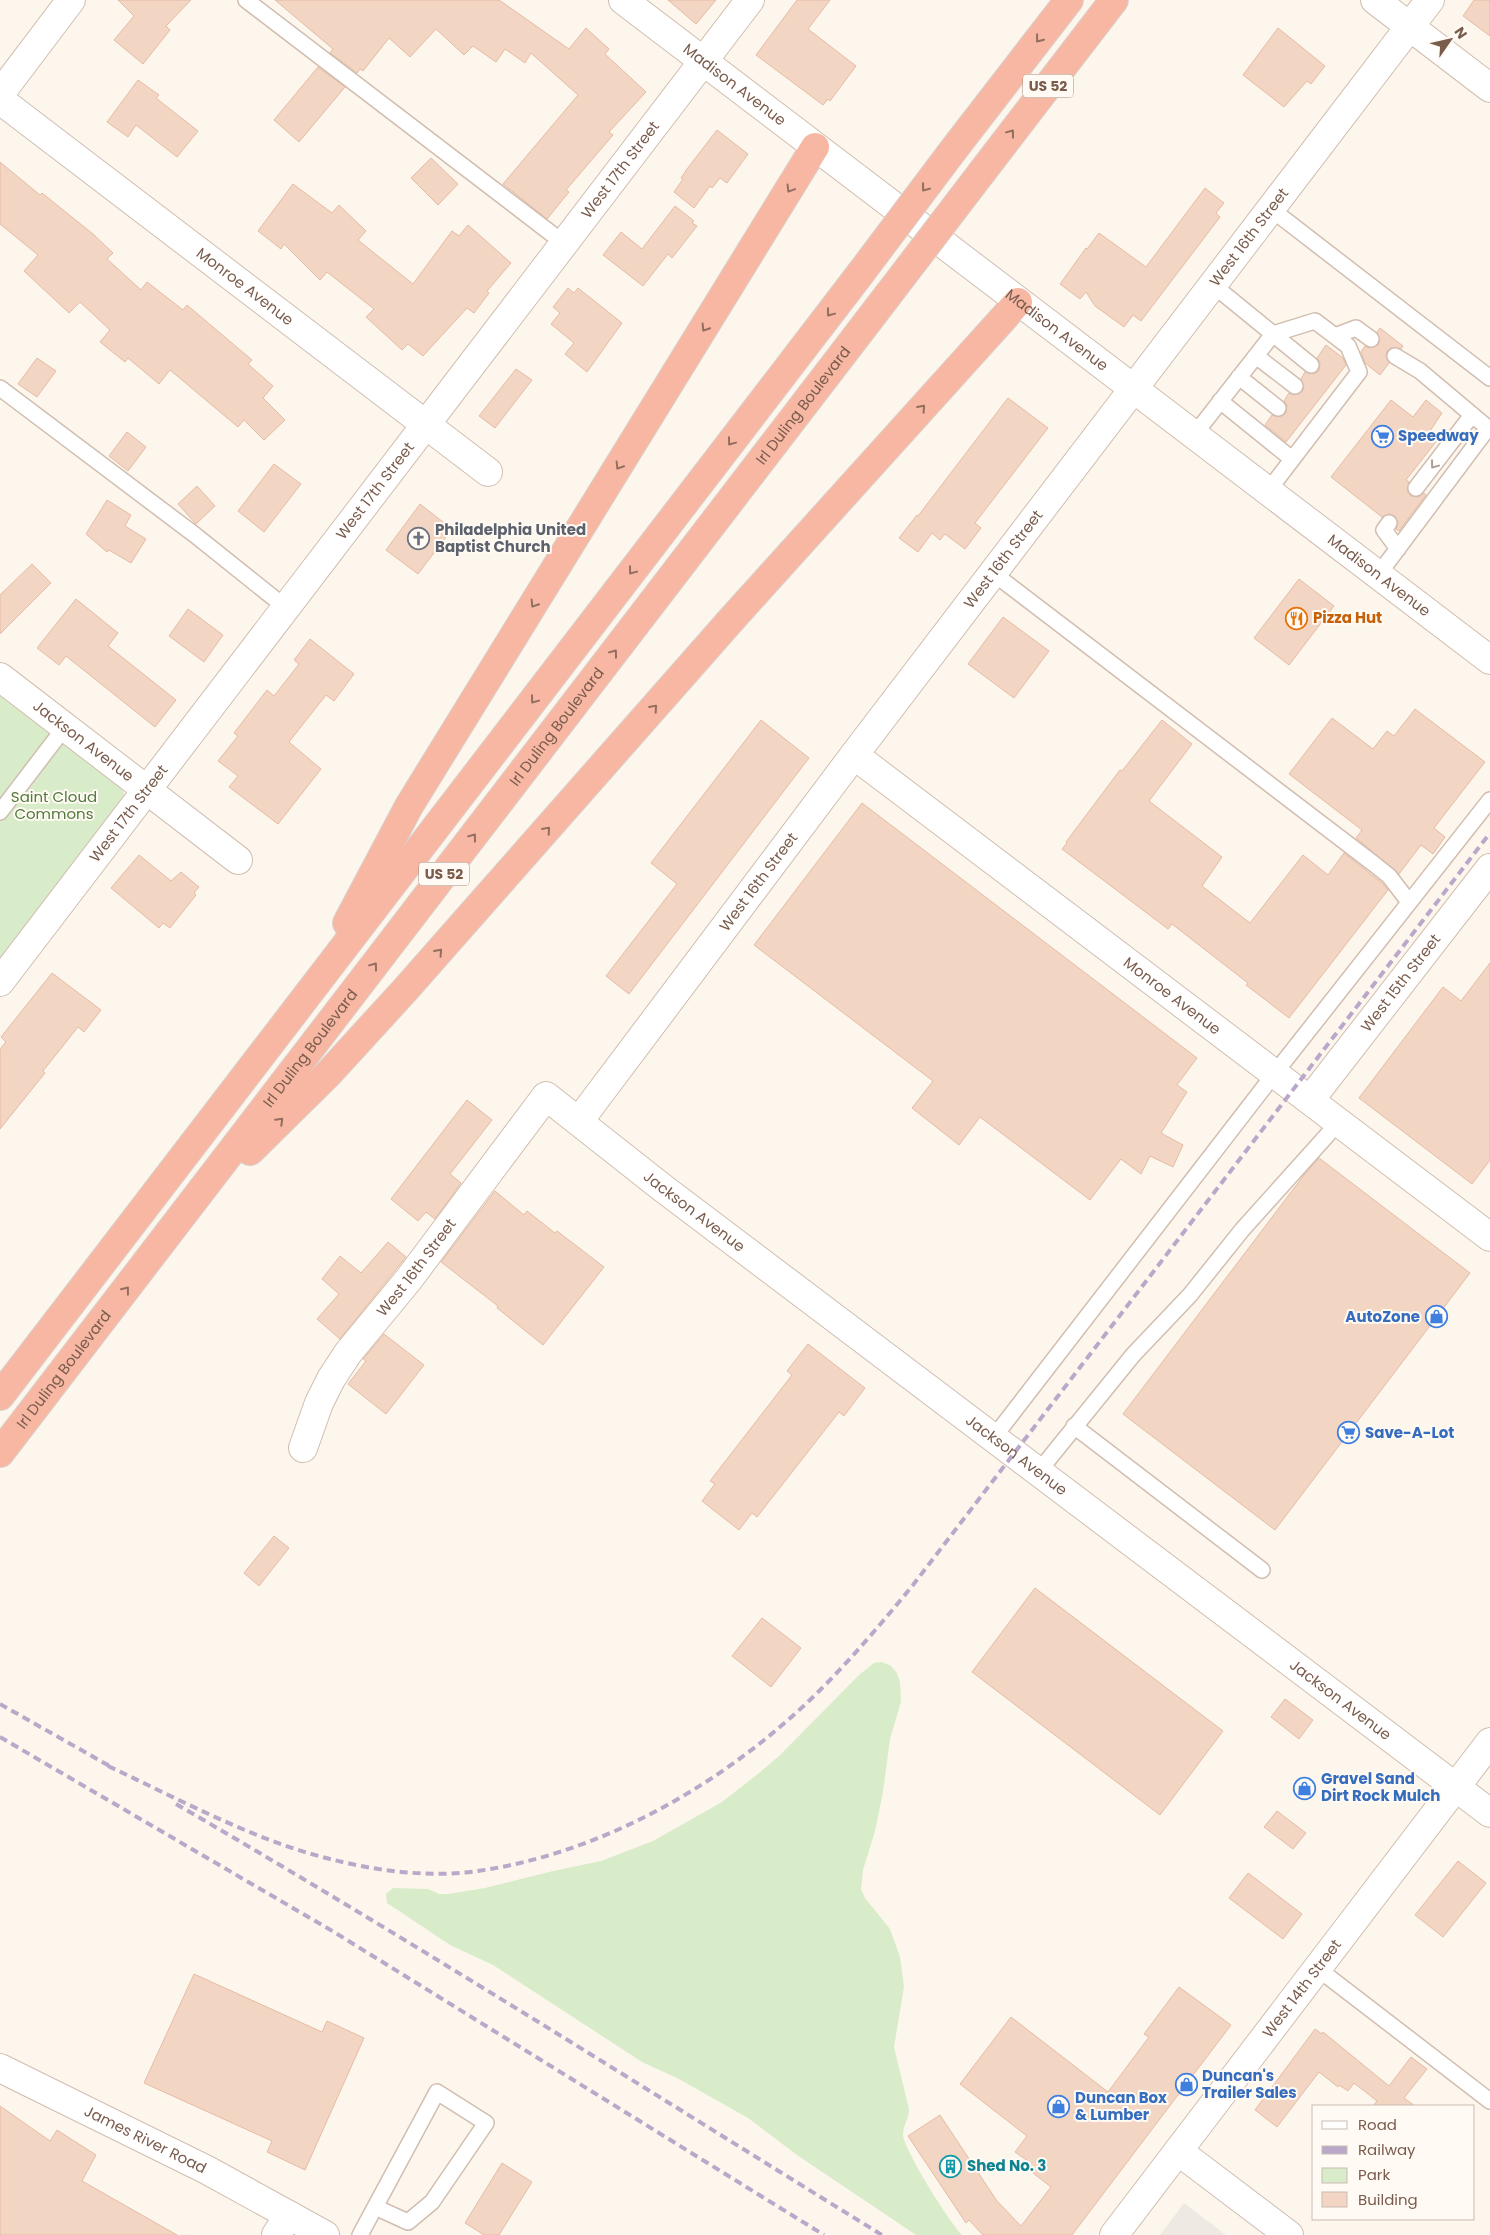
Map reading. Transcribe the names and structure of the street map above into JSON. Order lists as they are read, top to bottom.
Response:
{
  "streets": {
    "highway": ["US 52", "Irl Duling Boulevard"],
    "street": [
      "Madison Avenue",
      "West 17th Street",
      "West 16th Street",
      "Monroe Avenue",
      "Jackson Avenue",
      "West 15th Street",
      "West 14th Street",
      "James River Road"
    ]
  },
  "crossings": [
    ["Madison Avenue", "West 17th Street"],
    ["Madison Avenue", "West 16th Street"],
    ["West 17th Street", "Monroe Avenue"],
    ["West 17th Street", "Jackson Avenue"],
    ["West 16th Street", "Monroe Avenue"],
    ["West 16th Street", "Jackson Avenue"],
    ["Monroe Avenue", "West 15th Street"],
    ["Jackson Avenue", "West 14th Street"]
  ],
  "parks": ["Saint Cloud Commons"],
  "places": {
    "supermarket": ["Speedway", "Save-A-Lot"],
    "church": ["Philadelphia United Baptist Church"],
    "restaurant": ["Pizza Hut"],
    "shop": [
      "AutoZone",
      "Gravel Sand Dirt Rock Mulch",
      "Duncan's Trailer Sales",
      "Duncan Box & Lumber"
    ],
    "building": ["Shed No. 3"]
  },
  "legend": [
    "Road",
    "Railway",
    "Park",
    "Building"
  ],
  "north": "top right"
}
